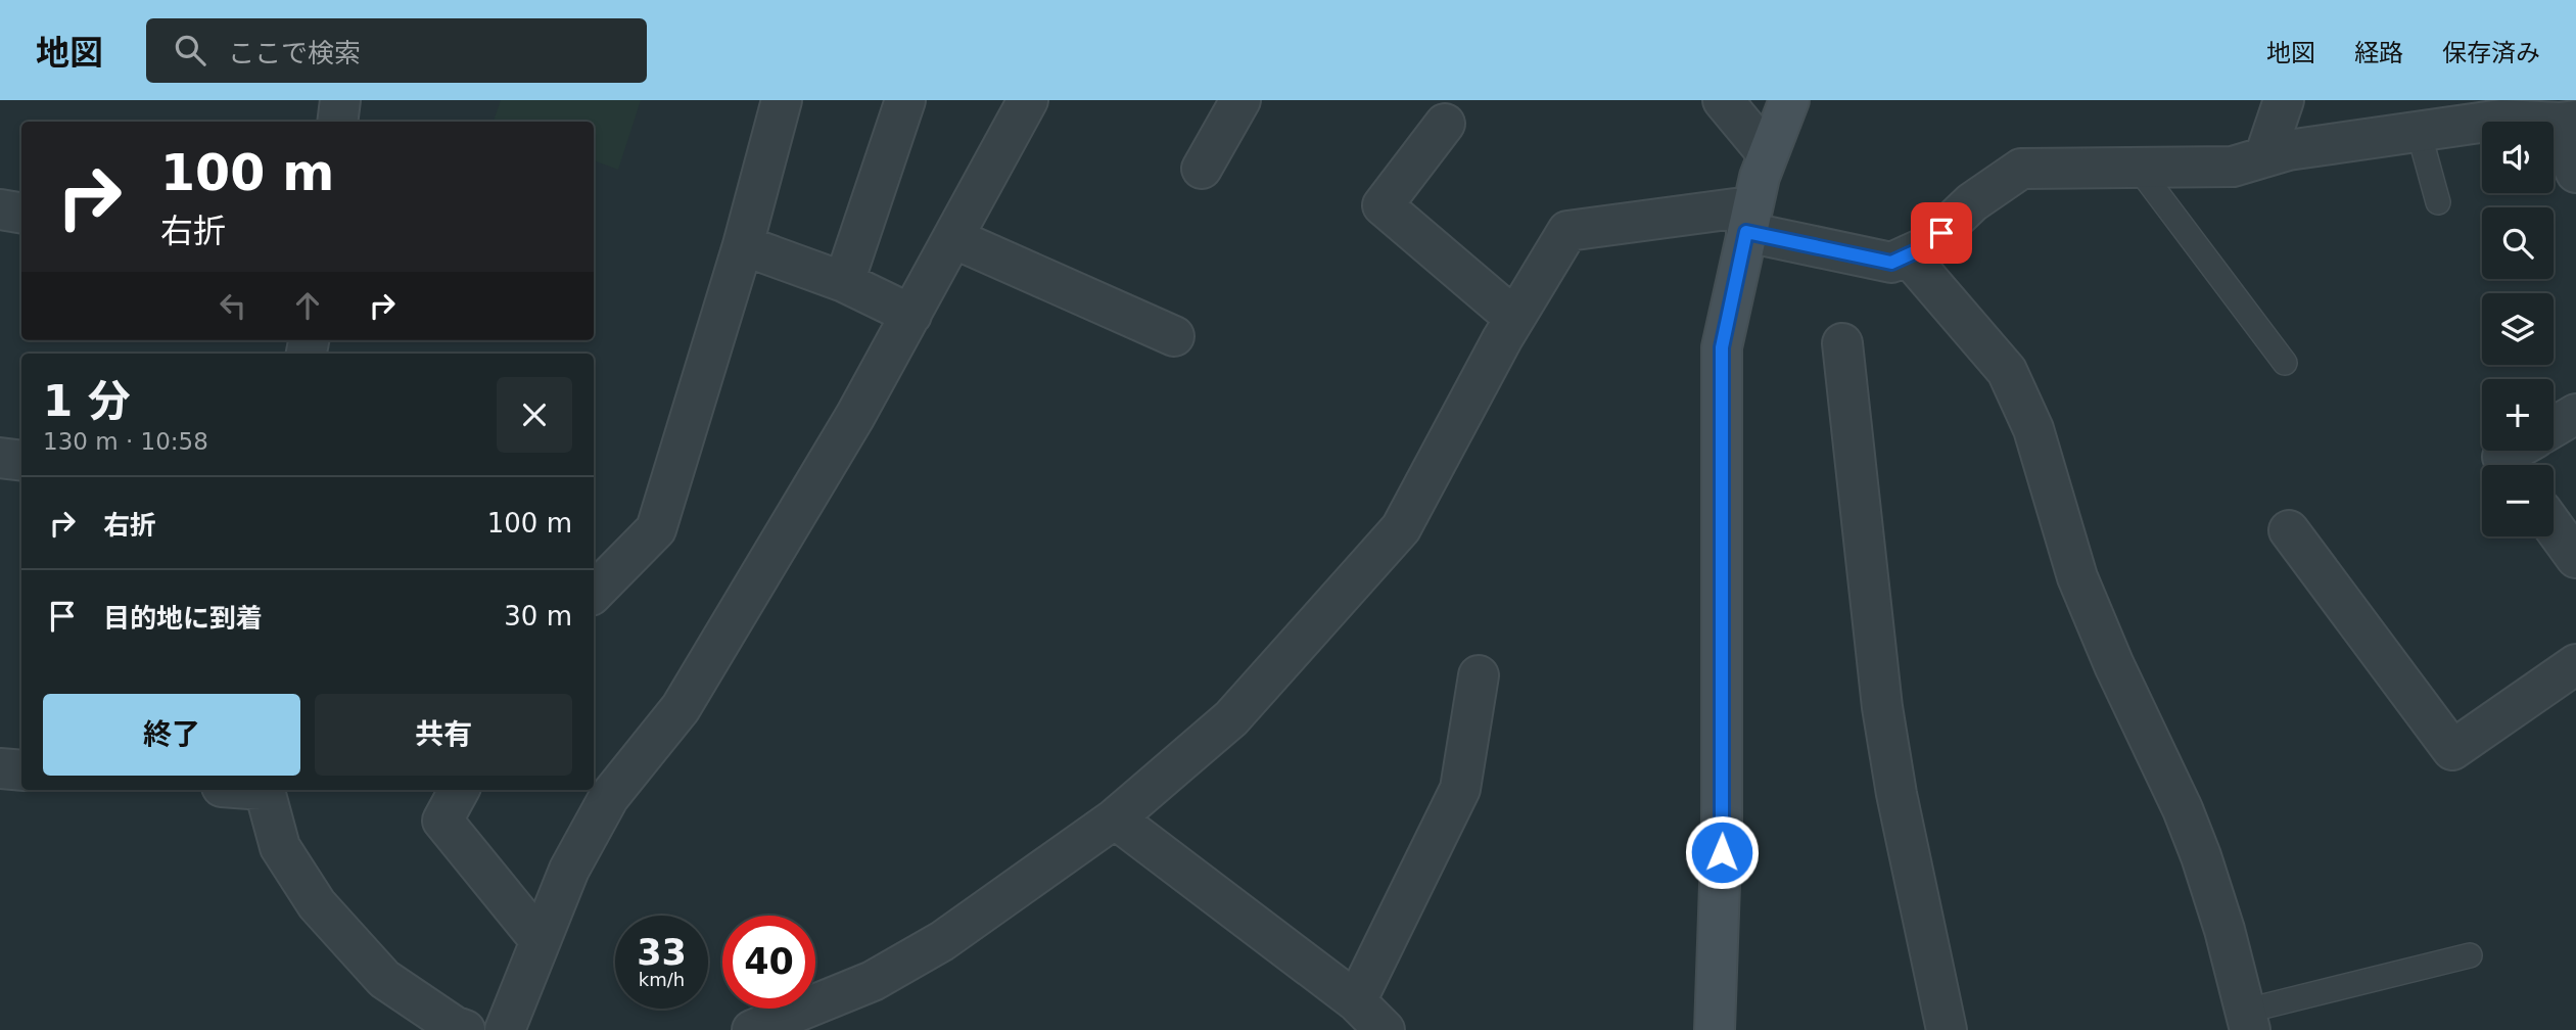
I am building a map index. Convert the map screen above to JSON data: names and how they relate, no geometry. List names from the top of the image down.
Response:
{
  "page": {
    "header": "地図",
    "search": "ここで検索",
    "nav": ["地図", "経路", "保存済み"],
    "map_buttons": ["+", "−"],
    "turn": ["100 m", "右折"],
    "heading": ["1 分", "130 m · 10:58"],
    "list": [
      {
        "name": "右折",
        "value": "100 m"
      },
      {
        "name": "目的地に到着",
        "value": "30 m"
      }
    ],
    "buttons": ["終了", "共有"],
    "speed": "33 km/h",
    "limit": "40"
  }
}
